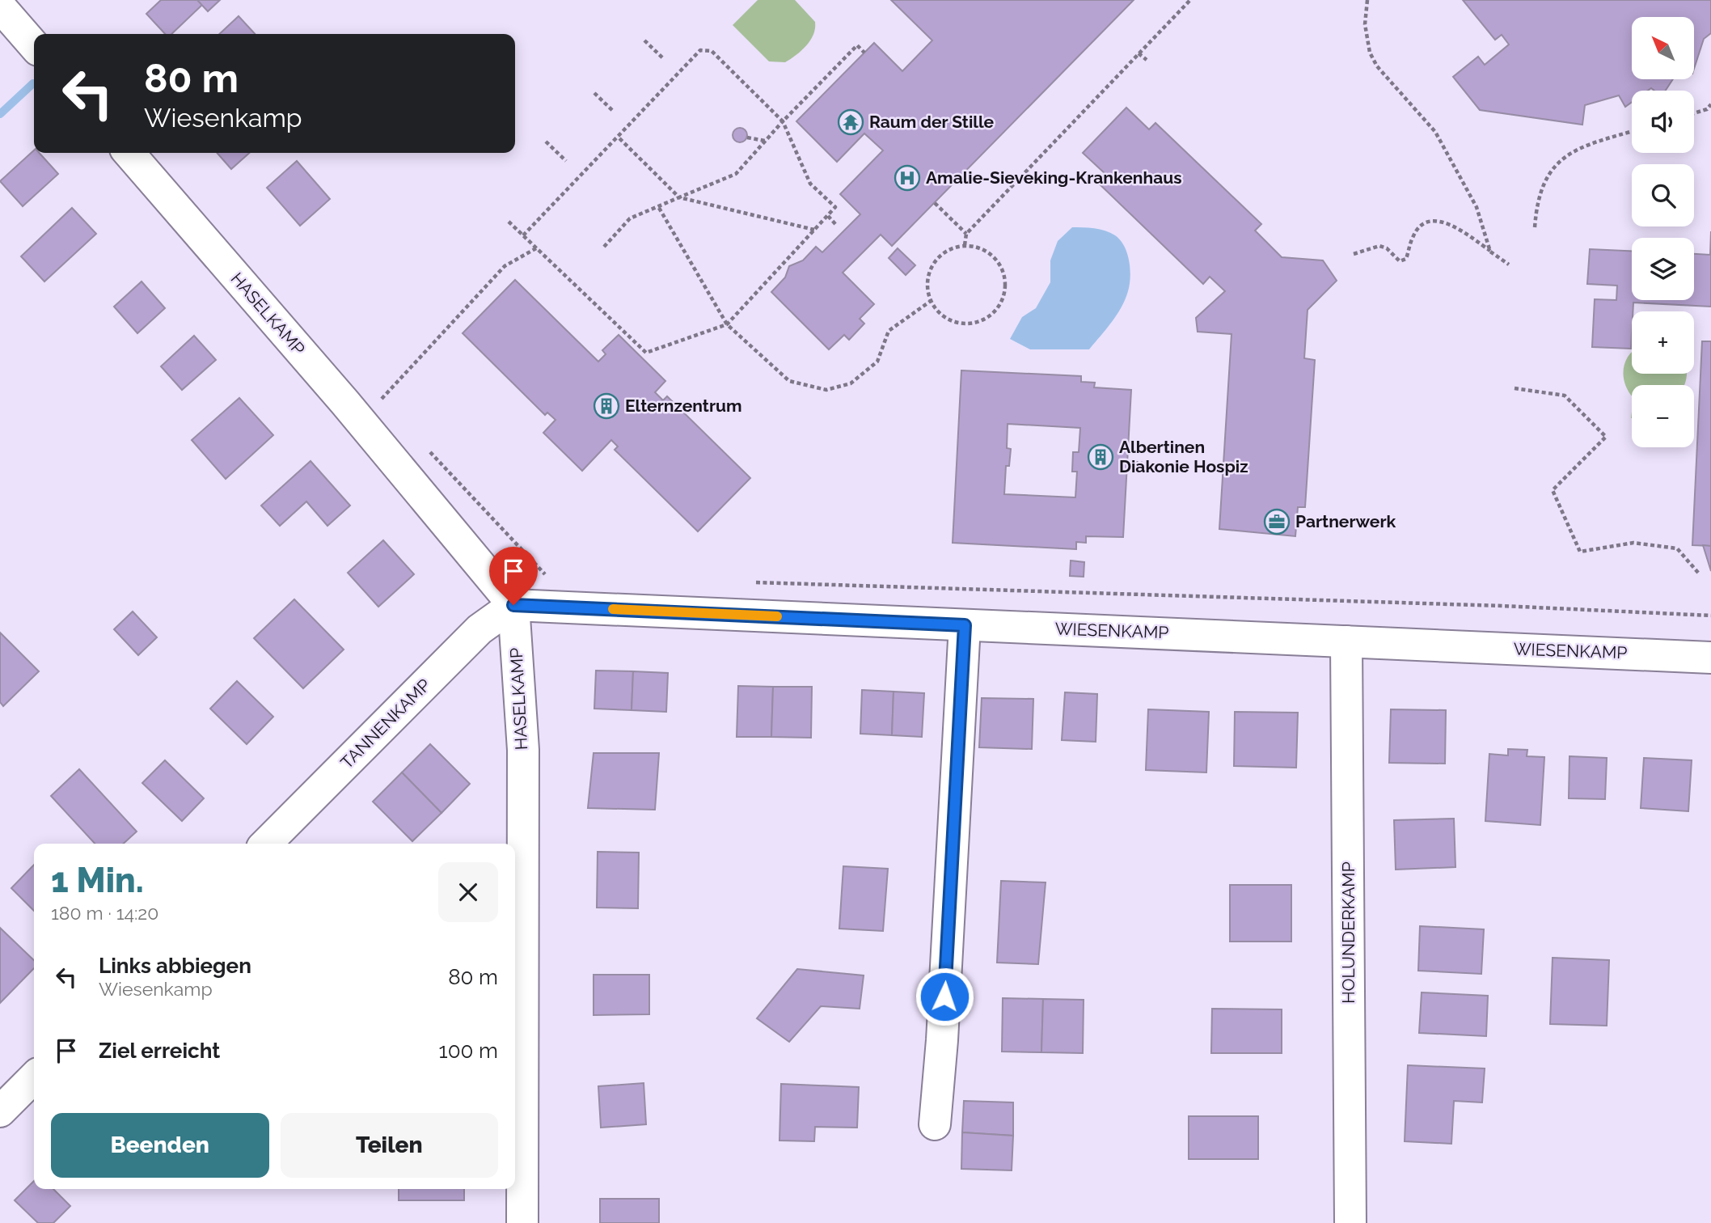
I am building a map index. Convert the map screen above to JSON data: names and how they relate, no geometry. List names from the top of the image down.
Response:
{
  "streets": {
    "street": [
      "HASELKAMP",
      "WIESENKAMP",
      "TANNENKAMP",
      "HOLUNDERKAMP"
    ]
  },
  "crossings": [
    ["HASELKAMP", "WIESENKAMP"],
    ["HASELKAMP", "TANNENKAMP"],
    ["WIESENKAMP", "TANNENKAMP"],
    ["WIESENKAMP", "HOLUNDERKAMP"]
  ],
  "places": {
    "temple": ["Raum der Stille"],
    "hospital": ["Amalie-Sieveking-Krankenhaus"],
    "building": ["Elternzentrum", "Albertinen Diakonie Hospiz"],
    "office": ["Partnerwerk"]
  },
  "north": "top left",
  "page": {
    "map_buttons": ["+", "−"],
    "turn": ["80 m", "Wiesenkamp"],
    "heading": ["1 Min.", "180 m · 14:20"],
    "list": [
      {
        "name": "Links abbiegen",
        "note": "Wiesenkamp",
        "value": "80 m"
      },
      {
        "name": "Ziel erreicht",
        "value": "100 m"
      }
    ],
    "buttons": ["Beenden", "Teilen"]
  }
}
